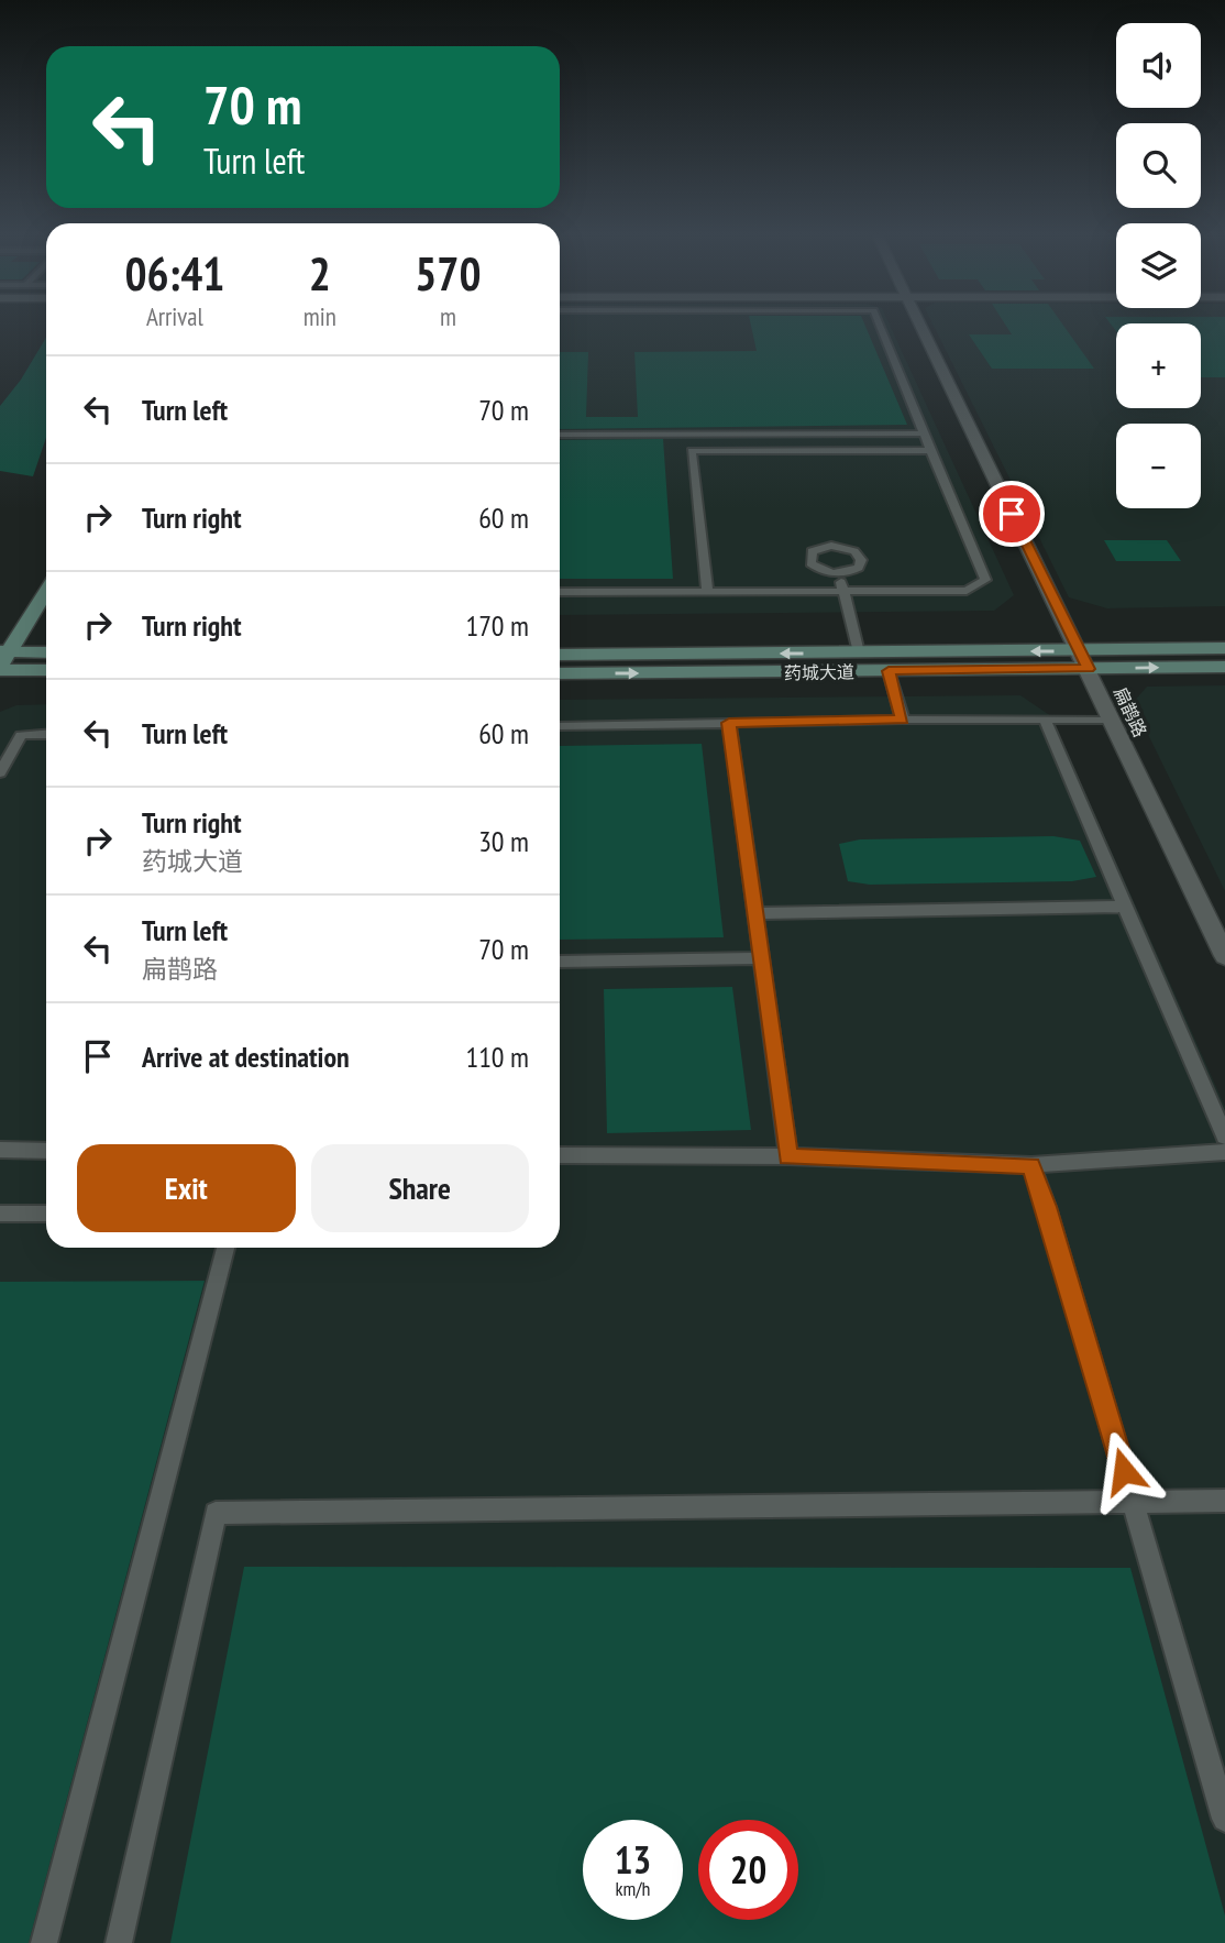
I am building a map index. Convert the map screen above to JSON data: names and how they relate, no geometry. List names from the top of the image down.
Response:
{
  "streets": {
    "main road": ["药城大道"],
    "street": ["扁鹊路"]
  },
  "crossings": [
    ["药城大道", "扁鹊路"]
  ],
  "page": {
    "map_buttons": ["+", "−"],
    "turn": ["70 m", "Turn left"],
    "eta": [
      "06:41",
      "Arrival",
      "2",
      "min",
      "570",
      "m"
    ],
    "list": [
      {
        "name": "Turn left",
        "value": "70 m"
      },
      {
        "name": "Turn right",
        "value": "60 m"
      },
      {
        "name": "Turn right",
        "value": "170 m"
      },
      {
        "name": "Turn left",
        "value": "60 m"
      },
      {
        "name": "Turn right",
        "note": "药城大道",
        "value": "30 m"
      },
      {
        "name": "Turn left",
        "note": "扁鹊路",
        "value": "70 m"
      },
      {
        "name": "Arrive at destination",
        "value": "110 m"
      }
    ],
    "buttons": ["Exit", "Share"],
    "speed": "13 km/h",
    "limit": "20"
  }
}
